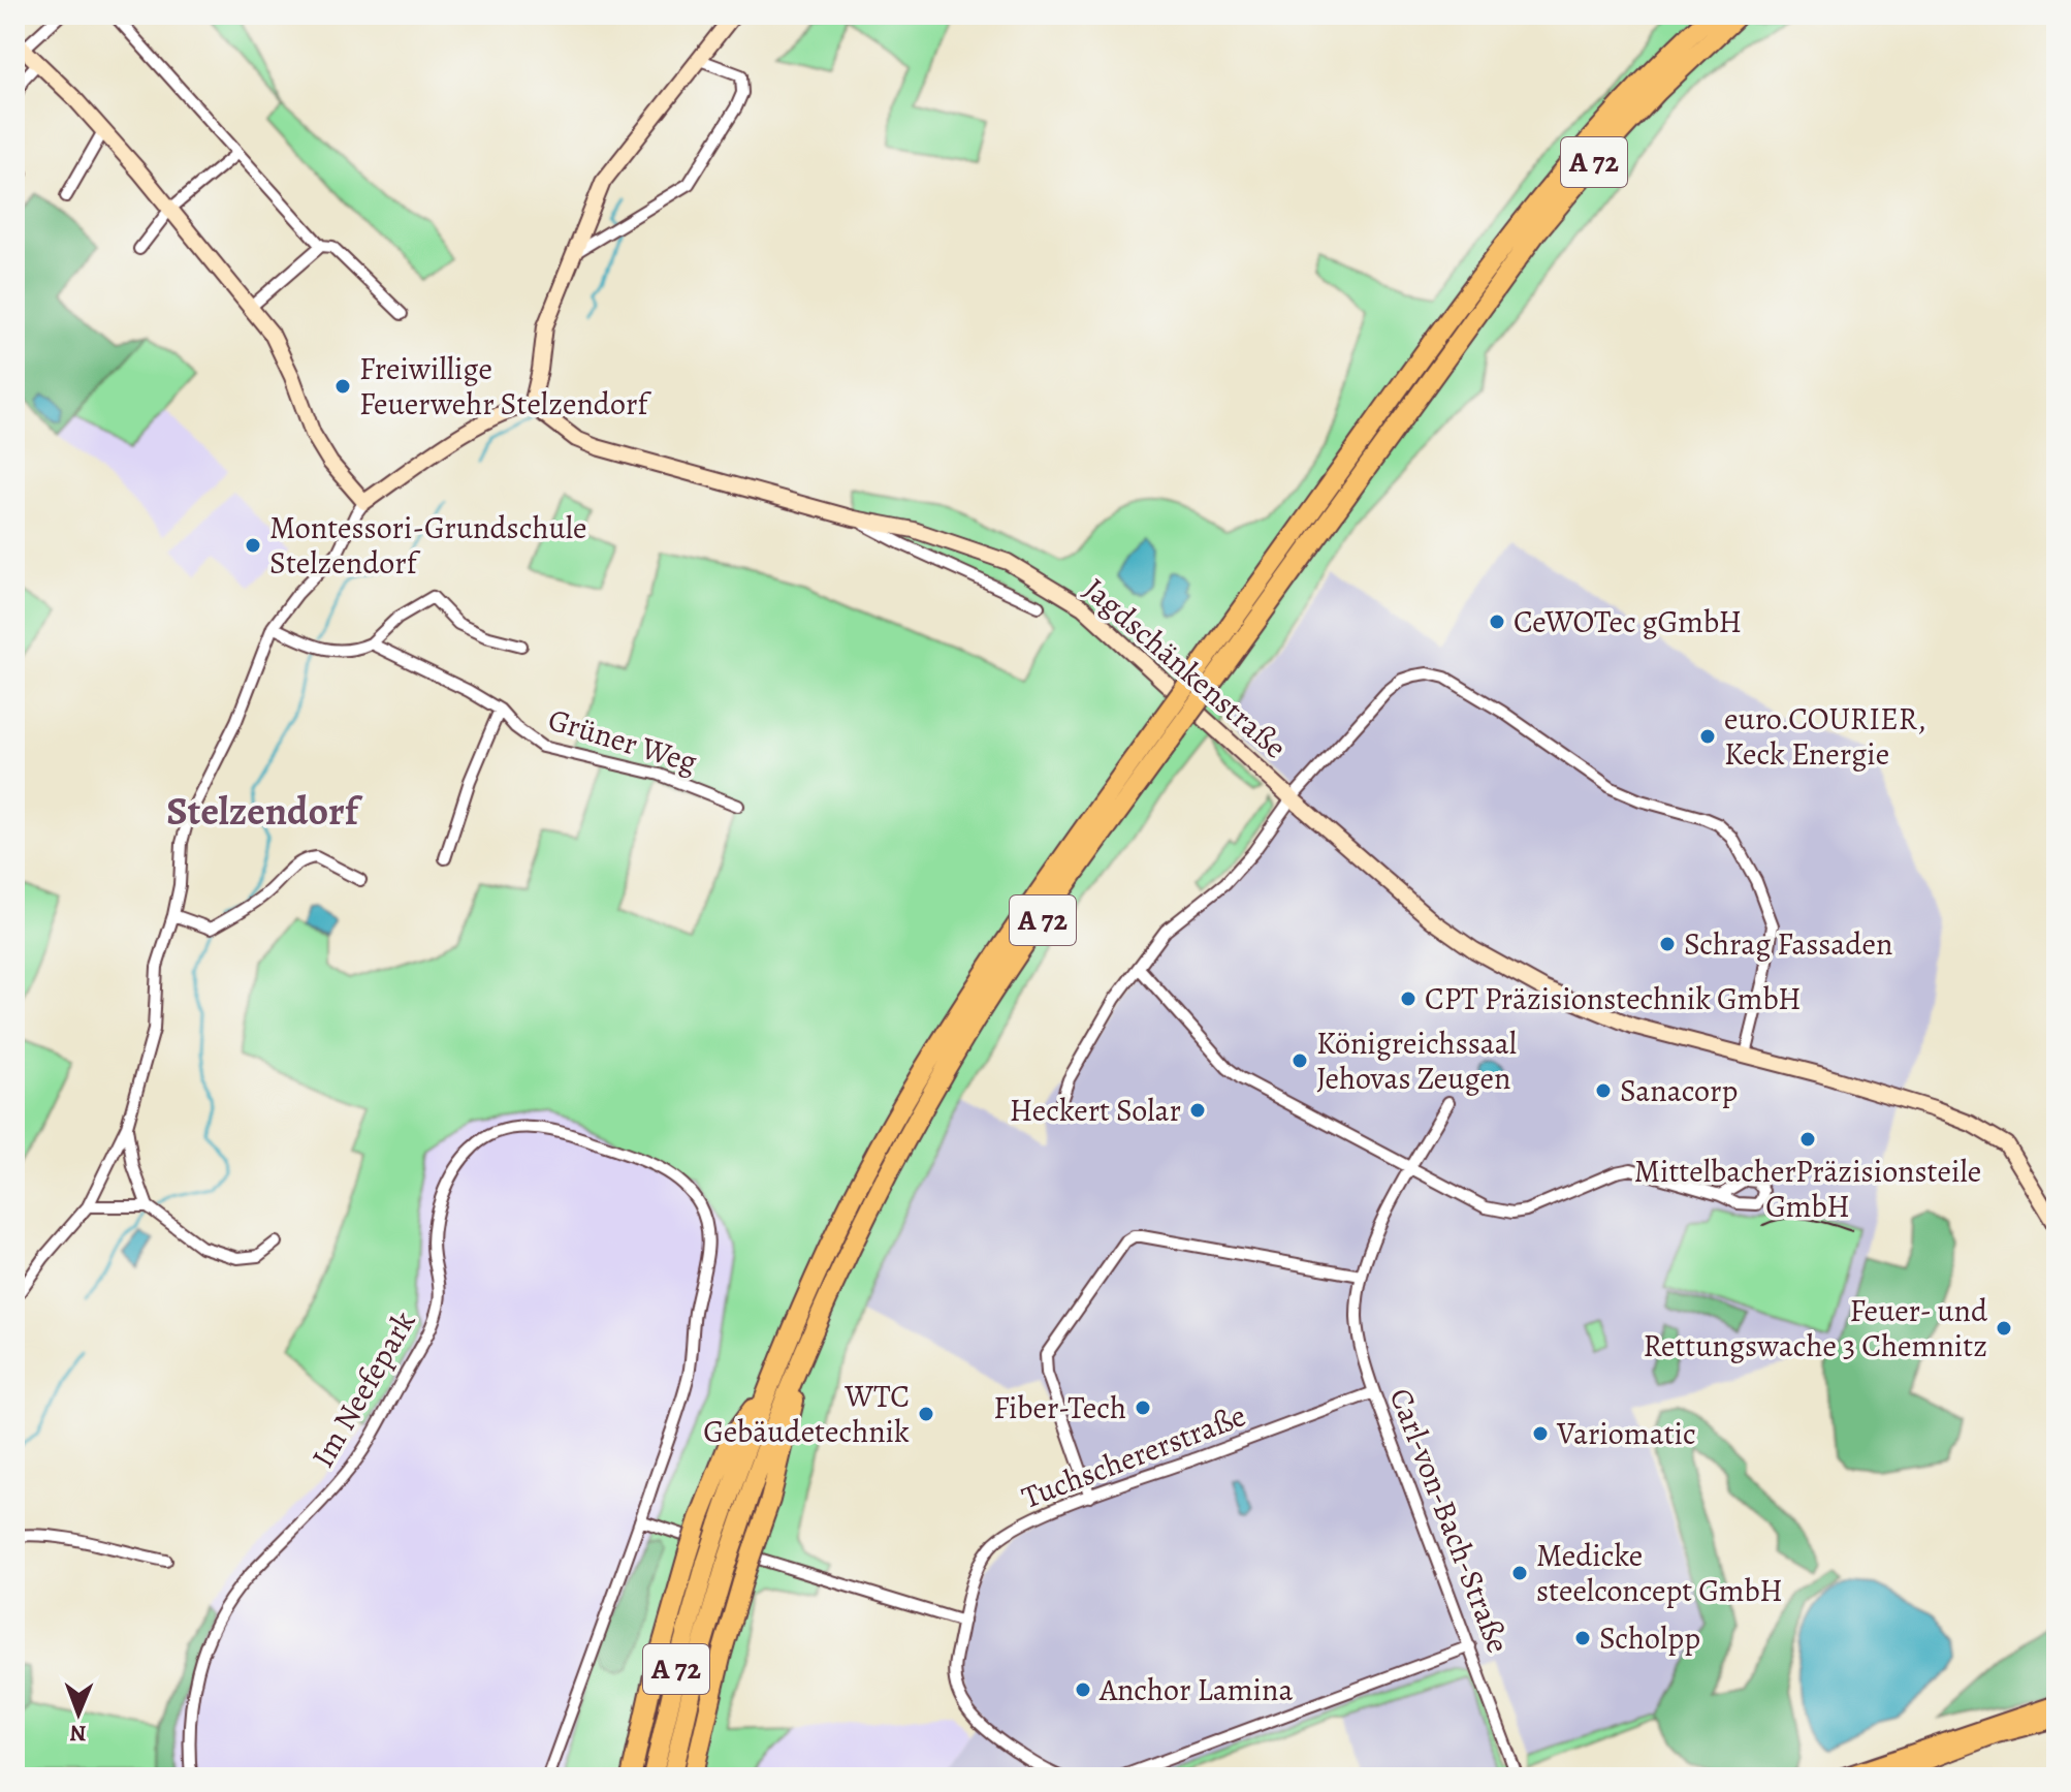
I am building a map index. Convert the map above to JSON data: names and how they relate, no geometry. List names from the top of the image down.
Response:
{
  "streets": {
    "highway": ["A 72"],
    "main road": ["Jagdschänkenstraße"],
    "street": [
      "Grüner Weg",
      "Im Neefepark",
      "Tuchschererstraße",
      "Carl-von-Bach-Straße"
    ]
  },
  "crossings": [
    ["Tuchschererstraße", "Carl-von-Bach-Straße"]
  ],
  "districts": ["Stelzendorf"],
  "places": [
    "Freiwillige Feuerwehr Stelzendorf",
    "Montessori-Grundschule Stelzendorf",
    "CeWOTec gGmbH",
    "euro.COURIER, Keck Energie",
    "Schrag Fassaden",
    "CPT Präzisionstechnik GmbH",
    "Königreichssaal Jehovas Zeugen",
    "Sanacorp",
    "Heckert Solar",
    "MittelbacherPräzisionsteile GmbH",
    "Feuer- und Rettungswache 3 Chemnitz",
    "Fiber-Tech",
    "WTC Gebäudetechnik",
    "Variomatic",
    "Medicke steelconcept GmbH",
    "Scholpp",
    "Anchor Lamina"
  ],
  "north": "bottom"
}
